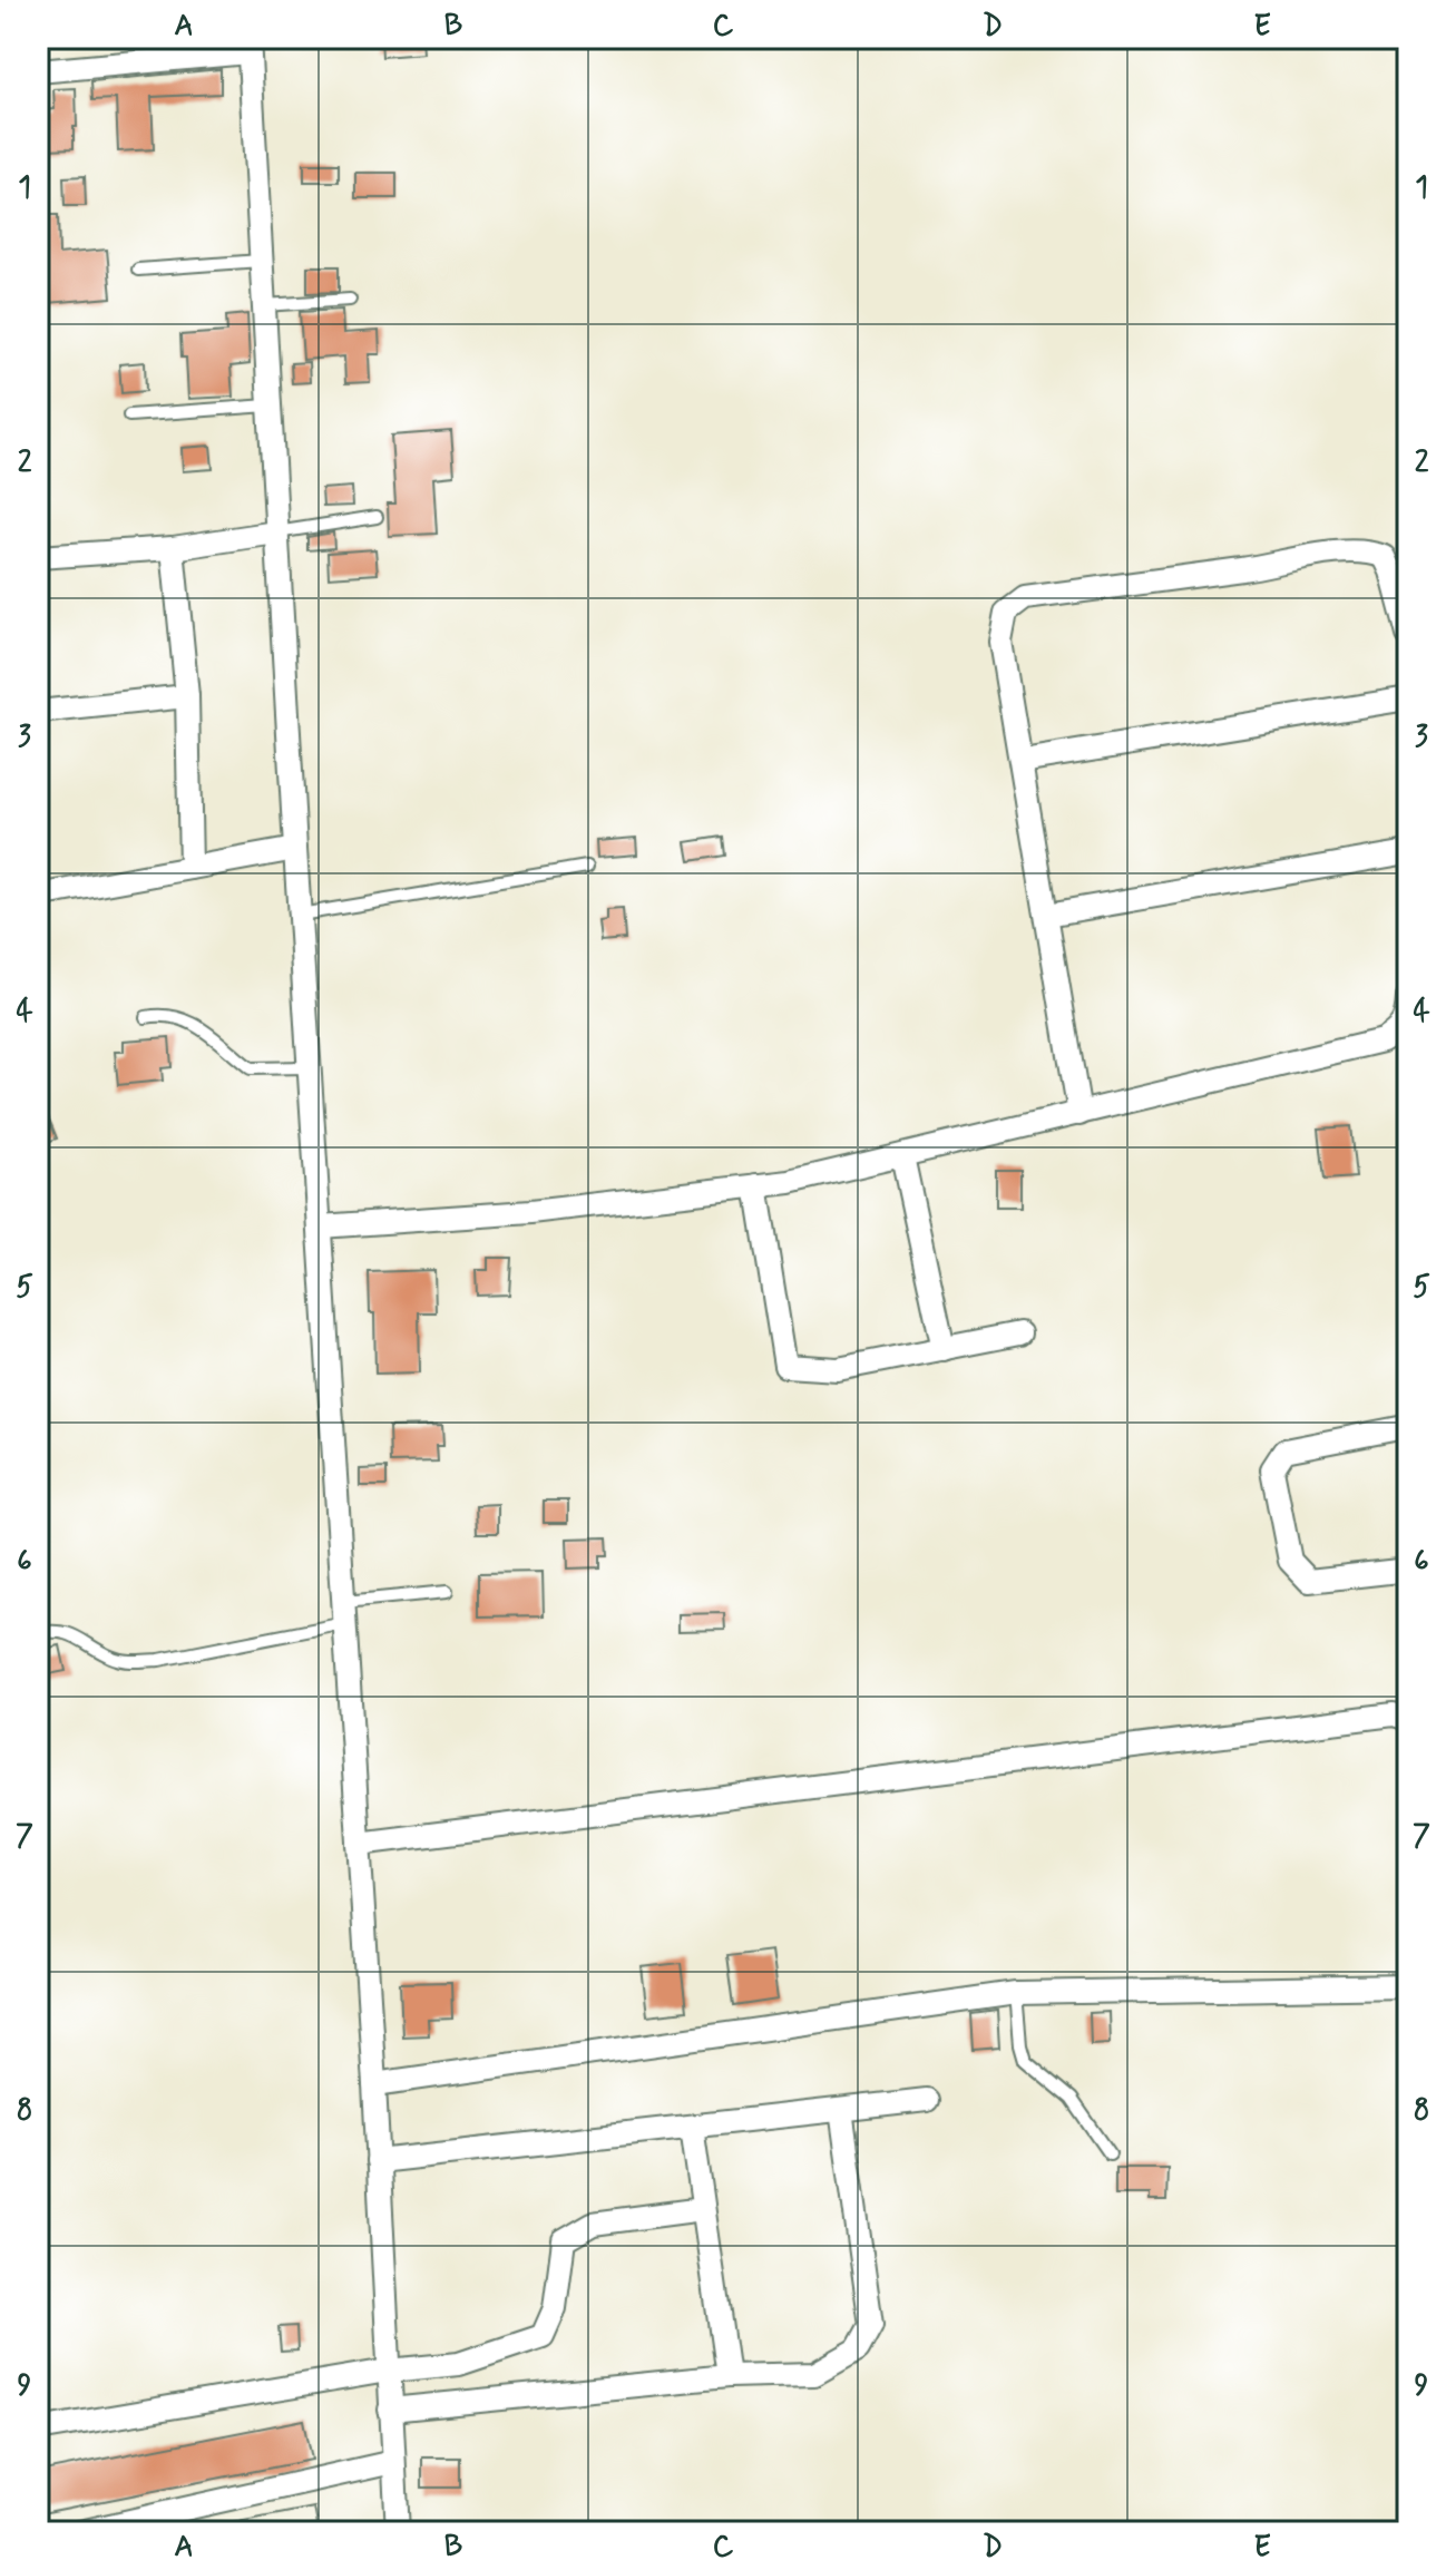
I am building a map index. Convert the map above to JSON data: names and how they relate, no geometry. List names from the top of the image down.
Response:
{
  "grid": {
    "columns": [
      "A",
      "B",
      "C",
      "D",
      "E"
    ],
    "rows": [
      "1",
      "2",
      "3",
      "4",
      "5",
      "6",
      "7",
      "8",
      "9"
    ]
  }
}
